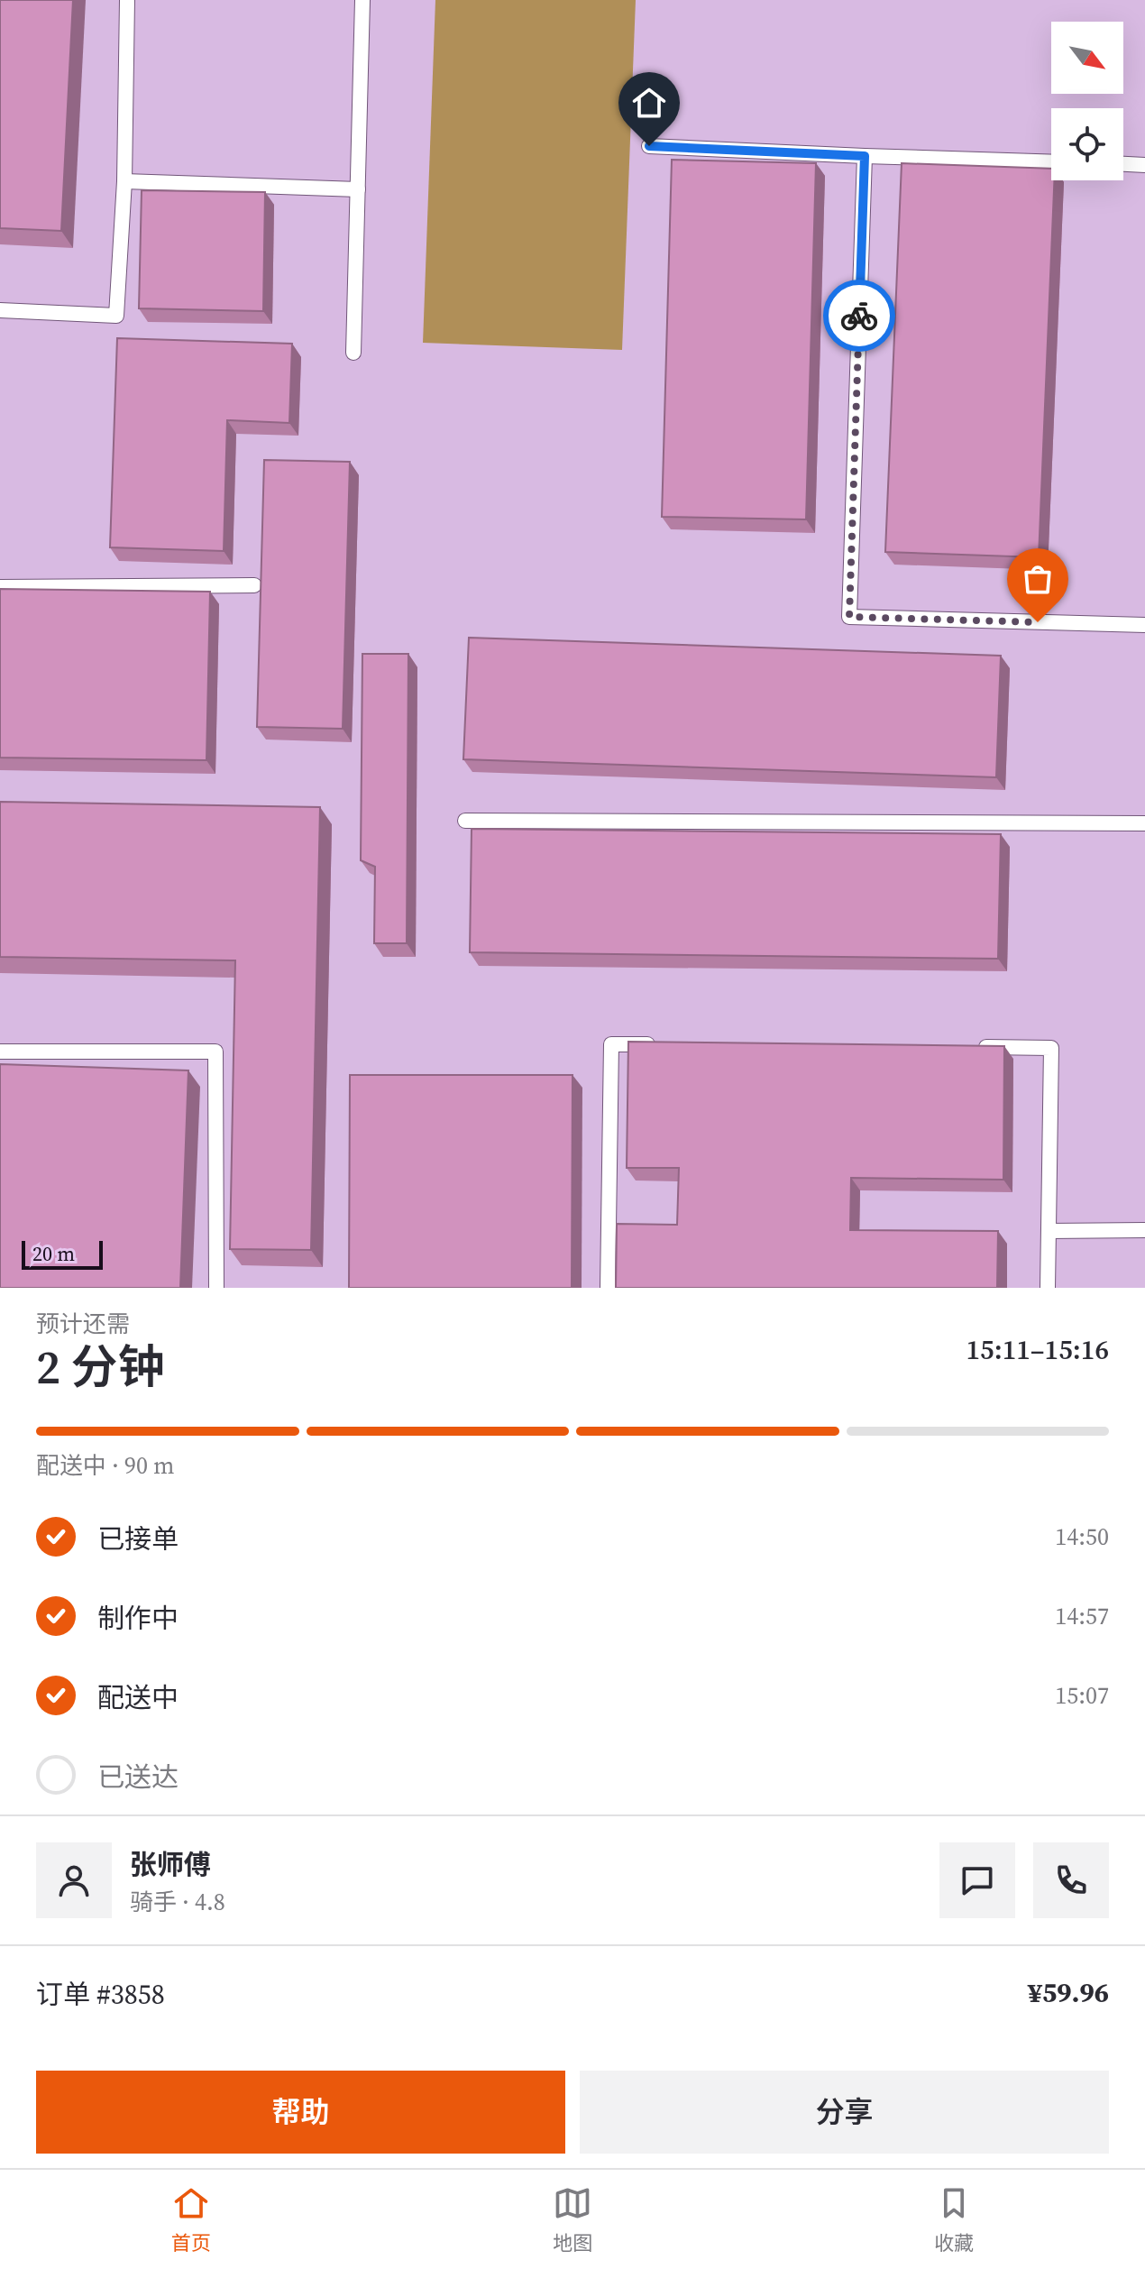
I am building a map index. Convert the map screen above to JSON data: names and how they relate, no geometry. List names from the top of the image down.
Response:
{
  "scale_bar": "20 m",
  "north": "bottom right",
  "page": {
    "scale": "20 m",
    "heading": ["2 分钟", "预计还需", "15:11–15:16"],
    "panel": [
      "张师傅",
      "骑手 · 4.8",
      "订单 #3858",
      "¥59.96"
    ],
    "bar": "配送中 · 90 m",
    "list": [
      ["已接单", "14:50"],
      ["制作中", "14:57"],
      ["配送中", "15:07"],
      "已送达"
    ],
    "buttons": ["帮助", "分享"],
    "tabs": ["首页", "地图", "收藏"]
  }
}
